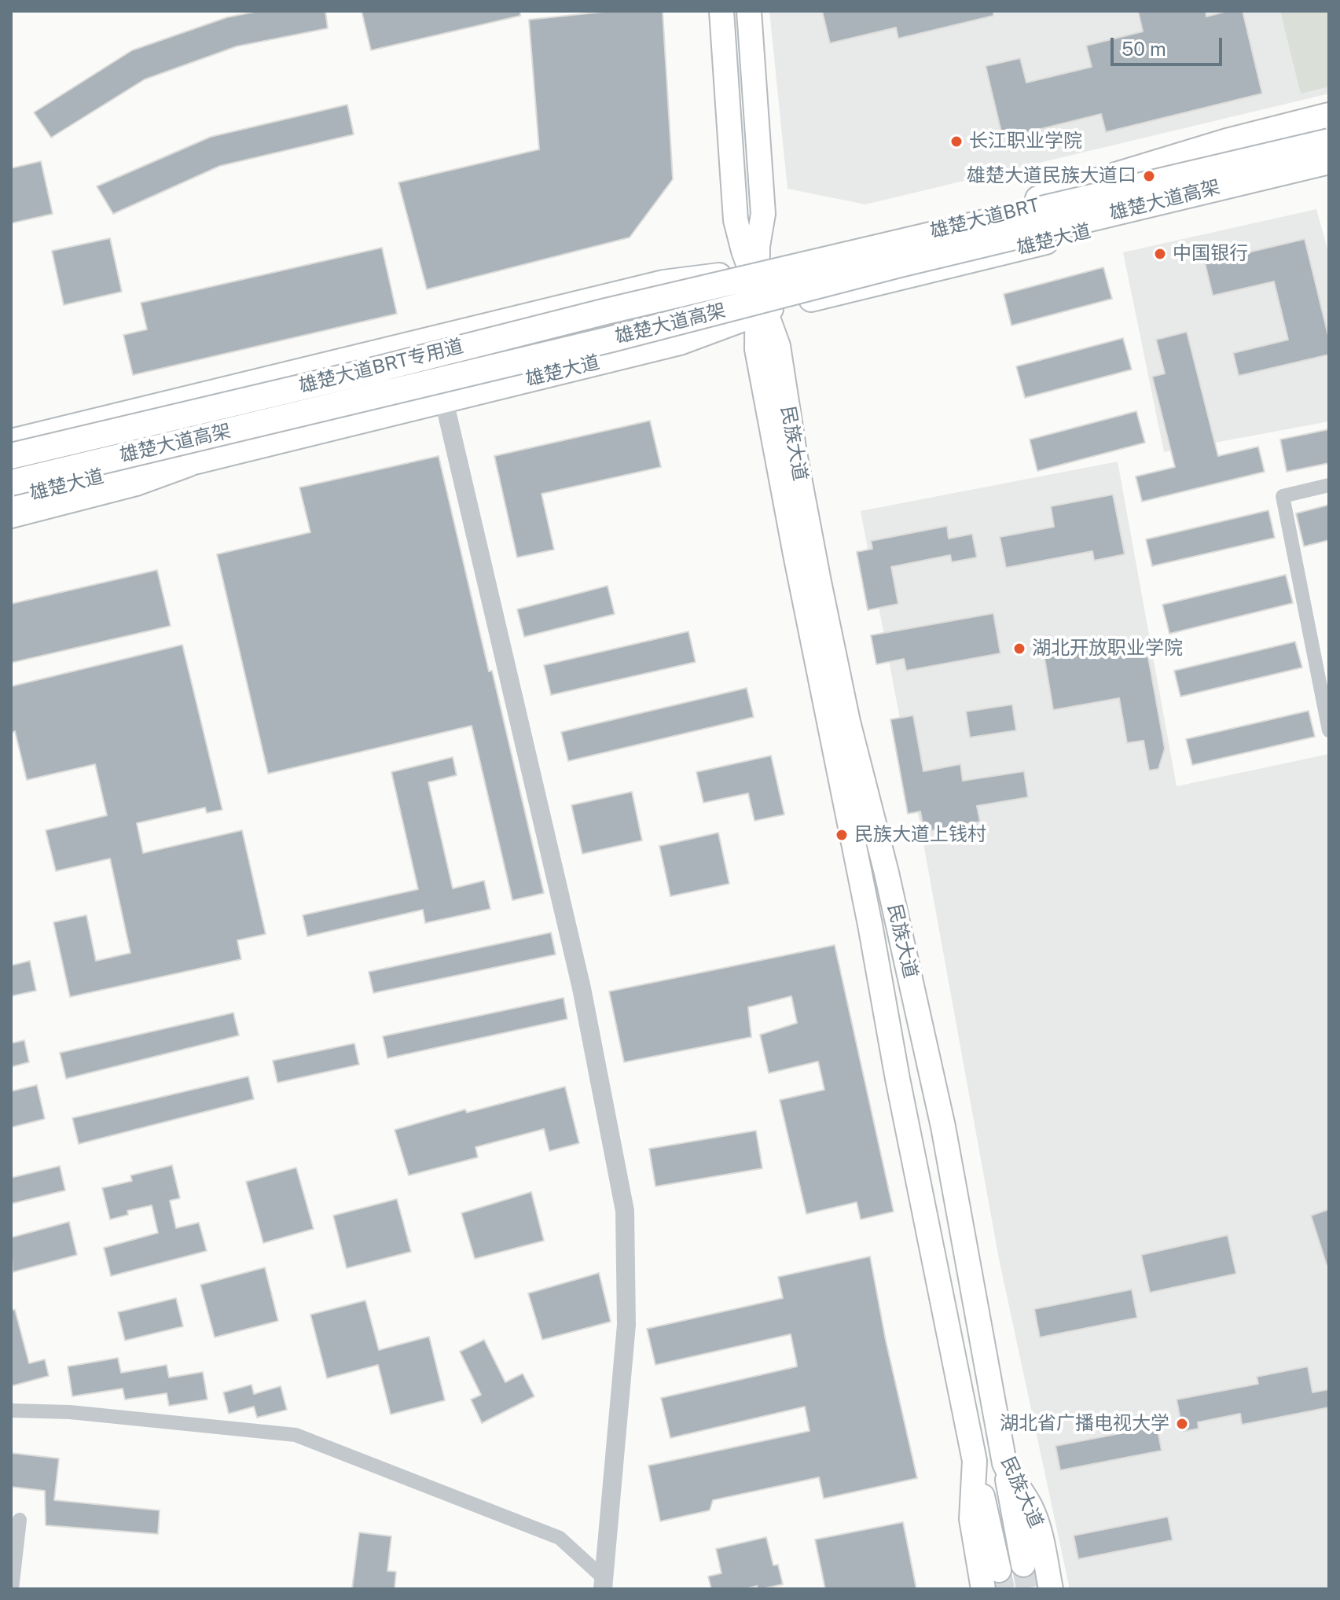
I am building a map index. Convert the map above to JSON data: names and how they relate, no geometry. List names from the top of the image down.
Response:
{
  "streets": {
    "highway": ["雄楚大道高架"],
    "main road": ["雄楚大道", "民族大道"],
    "lane": ["雄楚大道BRT"]
  },
  "crossings": [
    ["雄楚大道", "民族大道"]
  ],
  "places": [
    "长江职业学院",
    "雄楚大道民族大道口",
    "中国银行",
    "湖北开放职业学院",
    "民族大道上钱村",
    "湖北省广播电视大学"
  ],
  "scale_bar": "50 m"
}
